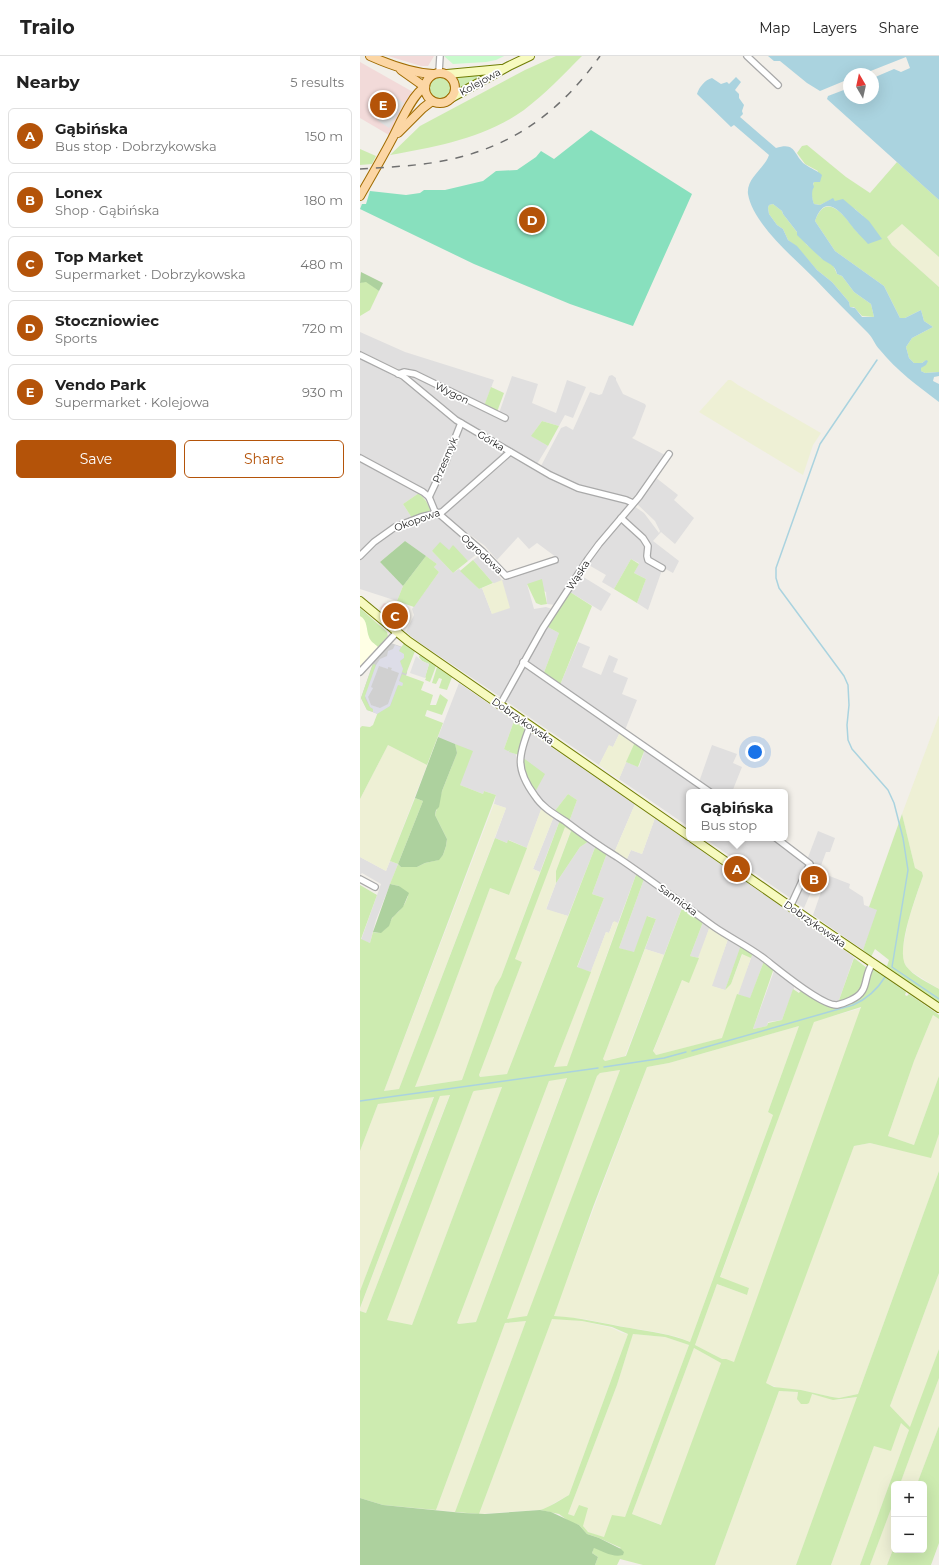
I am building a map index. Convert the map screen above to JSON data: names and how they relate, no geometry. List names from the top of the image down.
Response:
{
  "streets": {
    "main road": ["Kolejowa", "Dobrzykowska"],
    "street": [
      "Wygon",
      "Górka",
      "Przesmyk",
      "Okopowa",
      "Ogrodowa",
      "Wąska",
      "Sannicka"
    ]
  },
  "crossings": [
    ["Wygon", "Górka"],
    ["Górka", "Przesmyk"],
    ["Górka", "Okopowa"],
    ["Górka", "Wąska"],
    ["Przesmyk", "Ogrodowa"],
    ["Okopowa", "Ogrodowa"],
    ["Wąska", "Dobrzykowska"],
    ["Dobrzykowska", "Sannicka"]
  ],
  "north": "top",
  "page": {
    "header": "Trailo",
    "nav": ["Map", "Layers", "Share"],
    "heading": ["Nearby", "5 results"],
    "pins": [
      "E",
      "D",
      "C",
      "A",
      "B"
    ],
    "list": [
      {
        "mark": "A",
        "name": "Gąbińska",
        "note": "Bus stop · Dobrzykowska",
        "value": "150 m"
      },
      {
        "mark": "B",
        "name": "Lonex",
        "note": "Shop · Gąbińska",
        "value": "180 m"
      },
      {
        "mark": "C",
        "name": "Top Market",
        "note": "Supermarket · Dobrzykowska",
        "value": "480 m"
      },
      {
        "mark": "D",
        "name": "Stoczniowiec",
        "note": "Sports",
        "value": "720 m"
      },
      {
        "mark": "E",
        "name": "Vendo Park",
        "note": "Supermarket · Kolejowa",
        "value": "930 m"
      }
    ],
    "buttons": ["Save", "Share"],
    "popup": ["Gąbińska", "Bus stop"],
    "map_buttons": ["+", "−"]
  }
}
